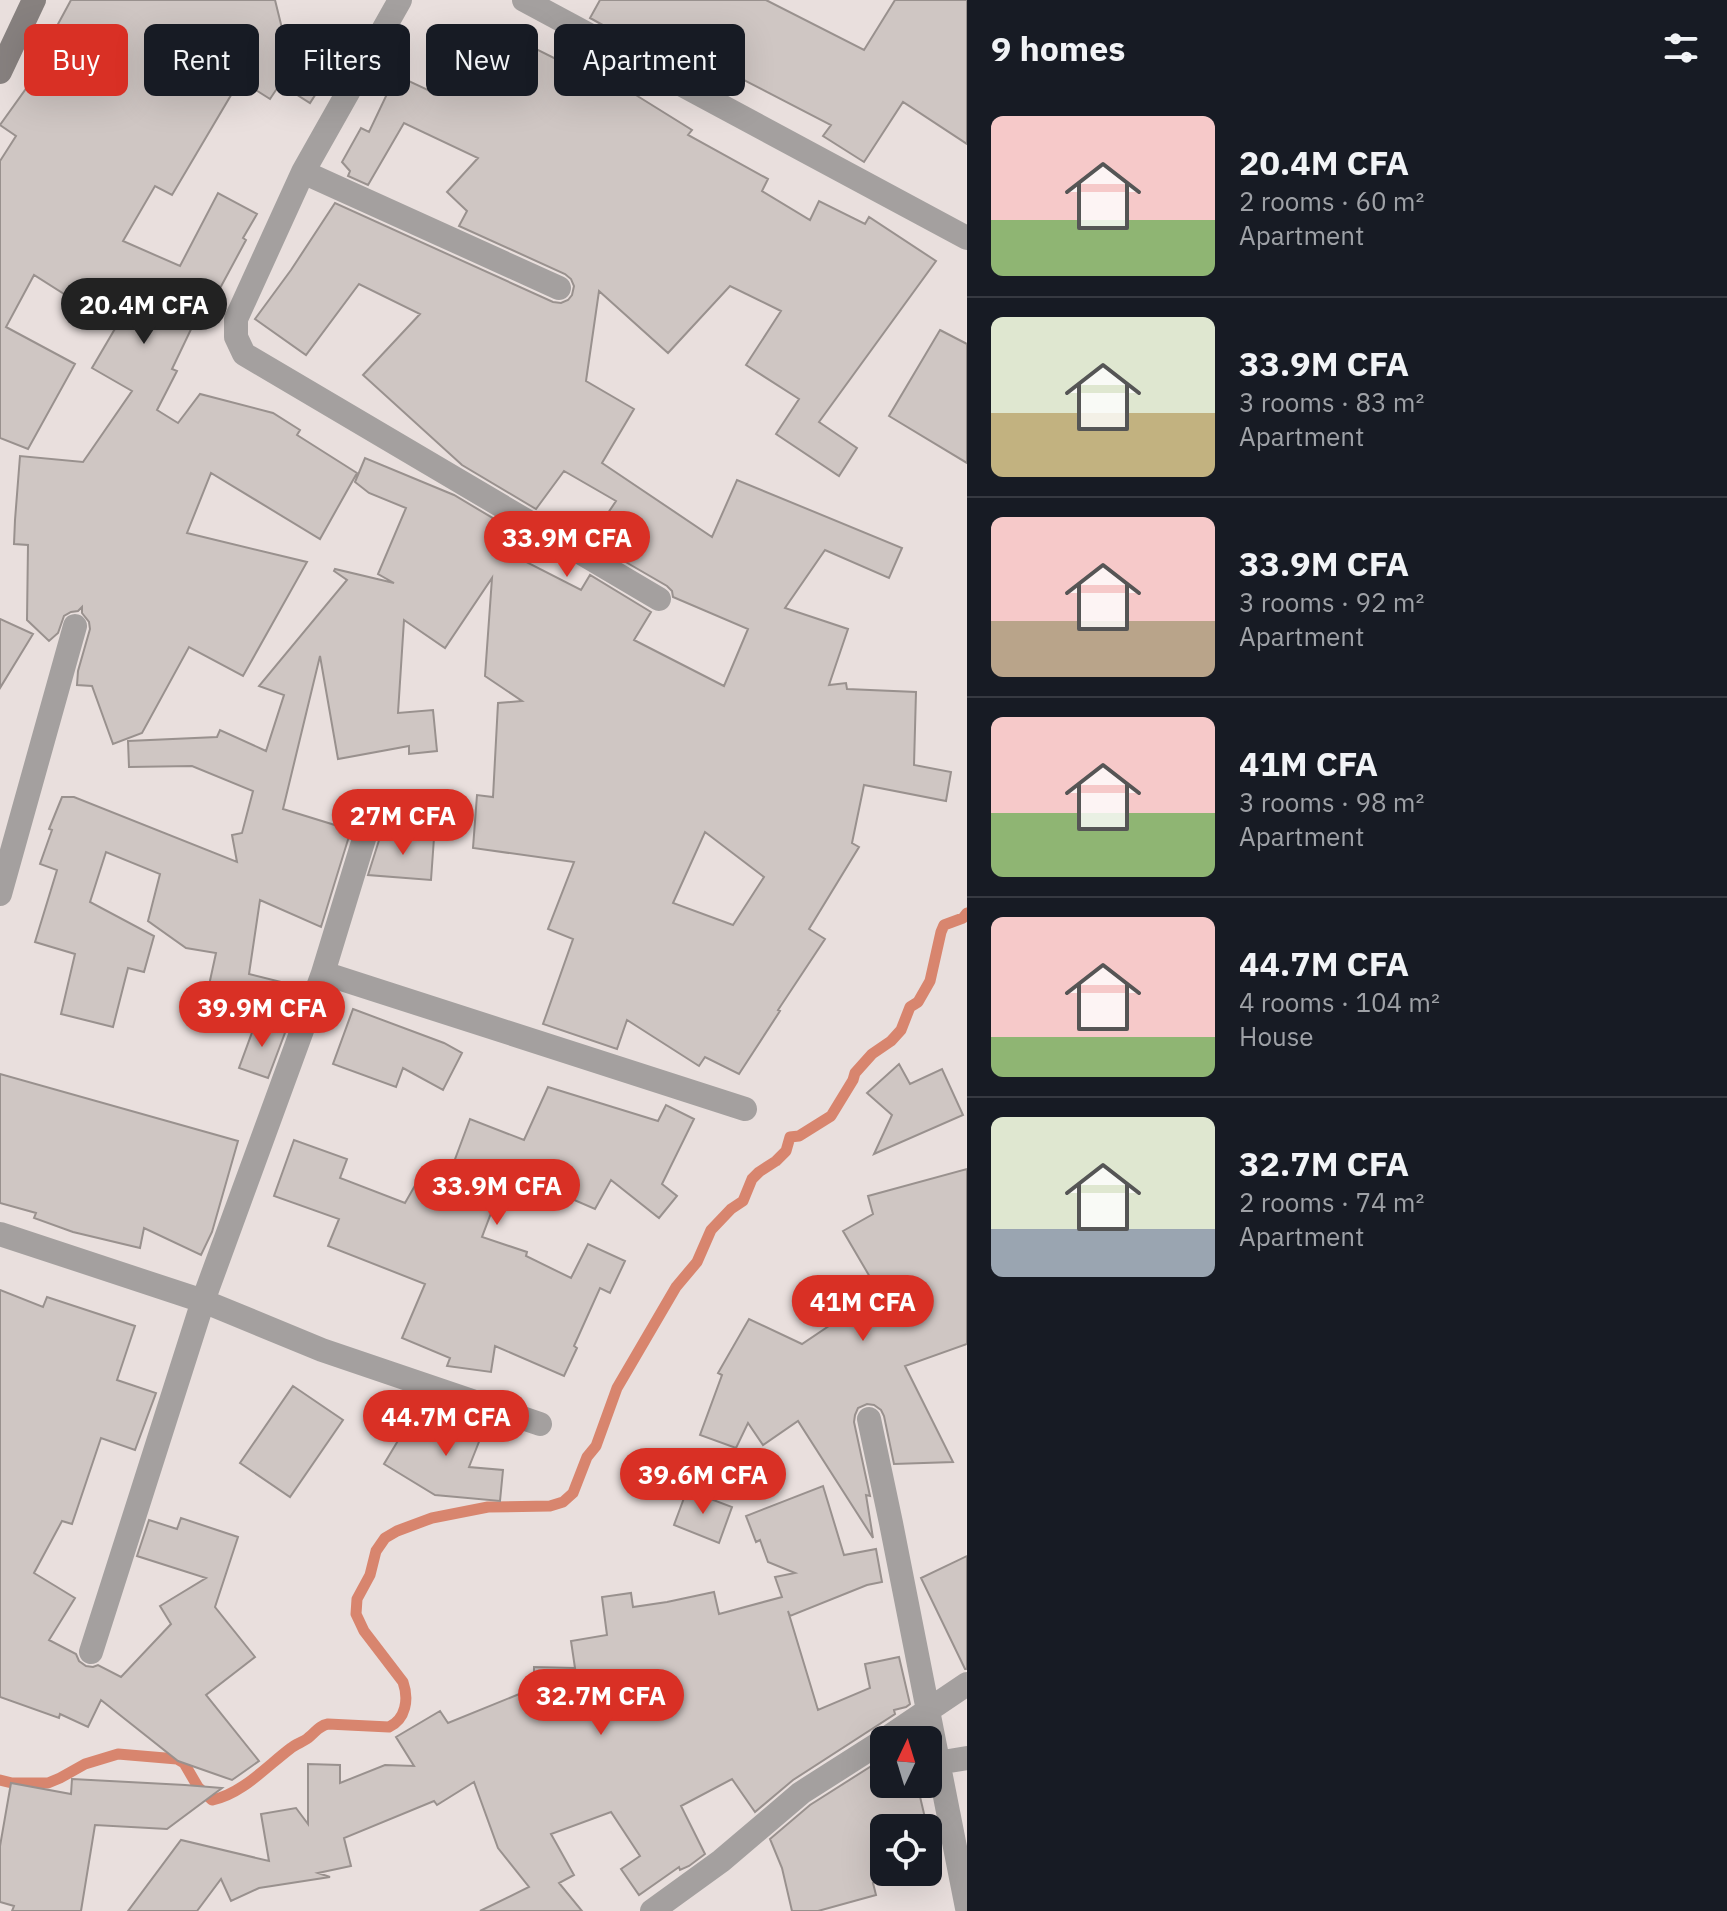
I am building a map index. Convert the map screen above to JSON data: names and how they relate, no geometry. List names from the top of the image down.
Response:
{
  "north": "top",
  "page": {
    "heading": "9 homes",
    "chip": [
      "Buy",
      "Rent",
      "Filters",
      "New",
      "Apartment"
    ],
    "list": [
      {
        "name": "20.4M CFA",
        "note": "2 rooms · 60 m² · Apartment"
      },
      {
        "name": "33.9M CFA",
        "note": "3 rooms · 83 m² · Apartment"
      },
      {
        "name": "33.9M CFA",
        "note": "3 rooms · 92 m² · Apartment"
      },
      {
        "name": "41M CFA",
        "note": "3 rooms · 98 m² · Apartment"
      },
      {
        "name": "44.7M CFA",
        "note": "4 rooms · 104 m² · House"
      },
      {
        "name": "32.7M CFA",
        "note": "2 rooms · 74 m² · Apartment"
      }
    ],
    "price": [
      "20.4M CFA",
      "33.9M CFA",
      "27M CFA",
      "39.9M CFA",
      "33.9M CFA",
      "41M CFA",
      "44.7M CFA",
      "39.6M CFA",
      "32.7M CFA"
    ]
  }
}
